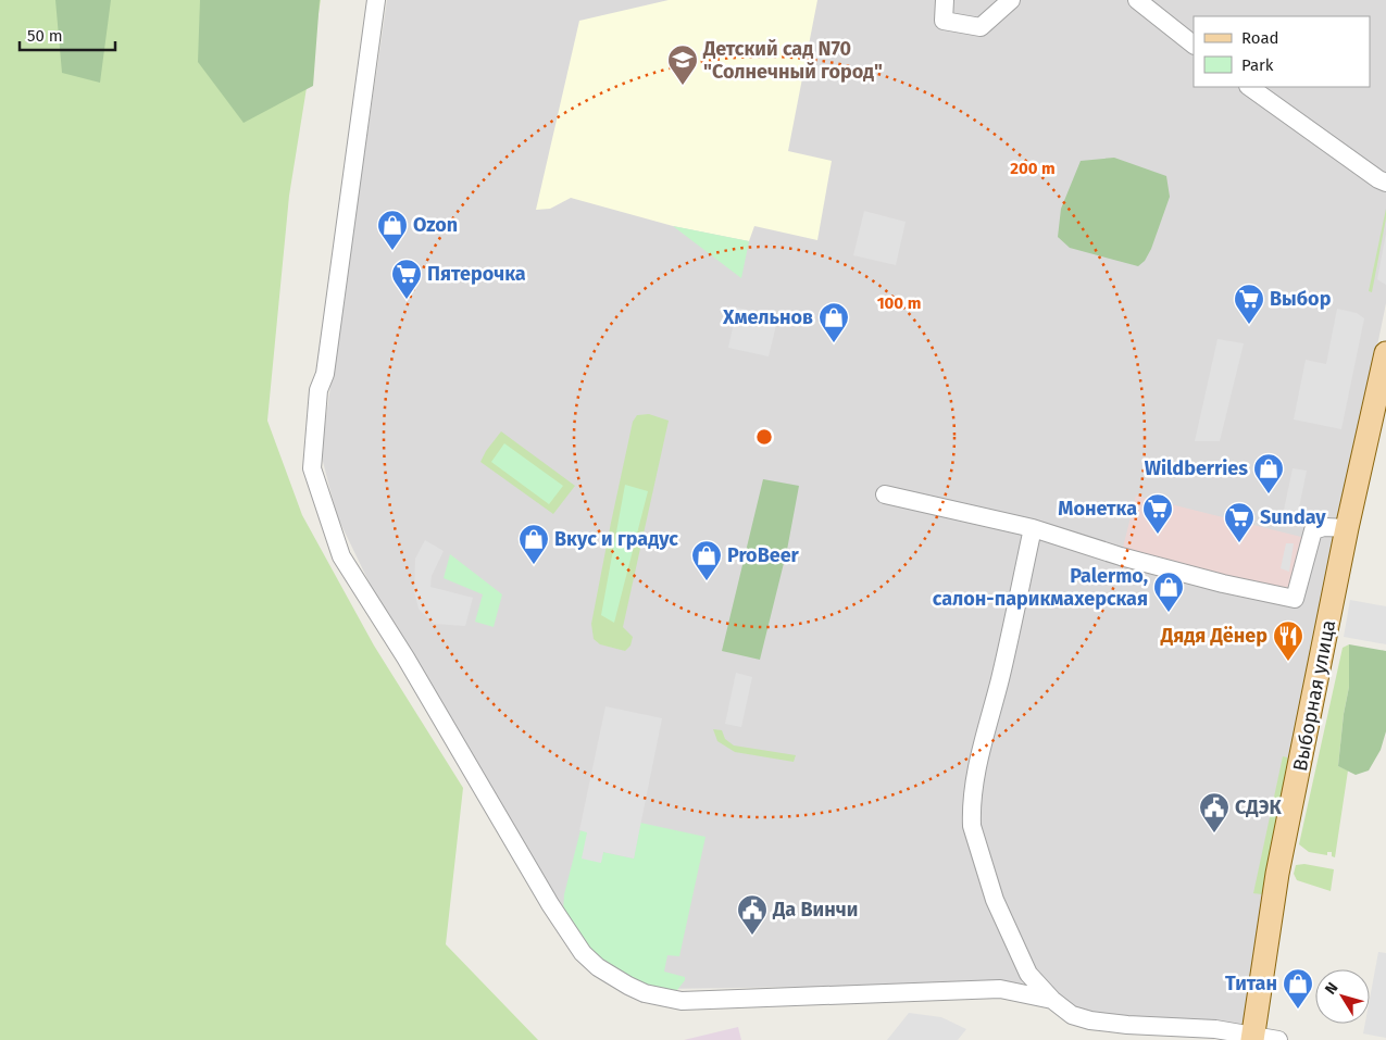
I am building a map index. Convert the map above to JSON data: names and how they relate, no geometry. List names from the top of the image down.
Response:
{
  "streets": {
    "main road": ["Выборная улица"]
  },
  "places": {
    "school or university": ["Детский сад N70 \"Солнечный город\""],
    "shop": [
      "Ozon",
      "Хмельнов",
      "Wildberries",
      "Вкус и градус",
      "ProBeer",
      "Palermo, салон-парикмахерская",
      "Титан"
    ],
    "supermarket": [
      "Пятерочка",
      "Выбор",
      "Монетка",
      "Sunday"
    ],
    "restaurant": ["Дядя Дёнер"],
    "public building": ["СДЭК", "Да Винчи"]
  },
  "legend": ["Road", "Park"],
  "scale_bar": "50 m",
  "north": "top left",
  "rings": ["200 m", "100 m"]
}
